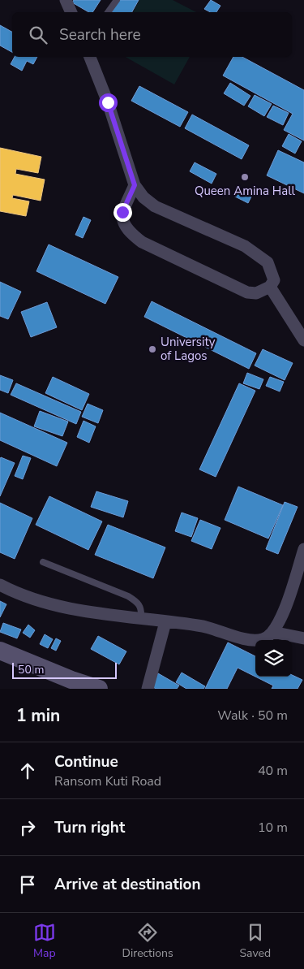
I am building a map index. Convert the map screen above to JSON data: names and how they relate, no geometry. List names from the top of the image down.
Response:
{
  "places": ["Queen Amina Hall", "University of Lagos"],
  "scale_bar": "50 m",
  "page": {
    "search": "Search here",
    "scale": "50 m",
    "heading": ["1 min", "Walk · 50 m"],
    "list": [
      ["Continue", "Ransom Kuti Road", "40 m"],
      ["Turn right", "10 m"],
      "Arrive at destination"
    ],
    "nav": ["Map", "Directions", "Saved"]
  }
}
